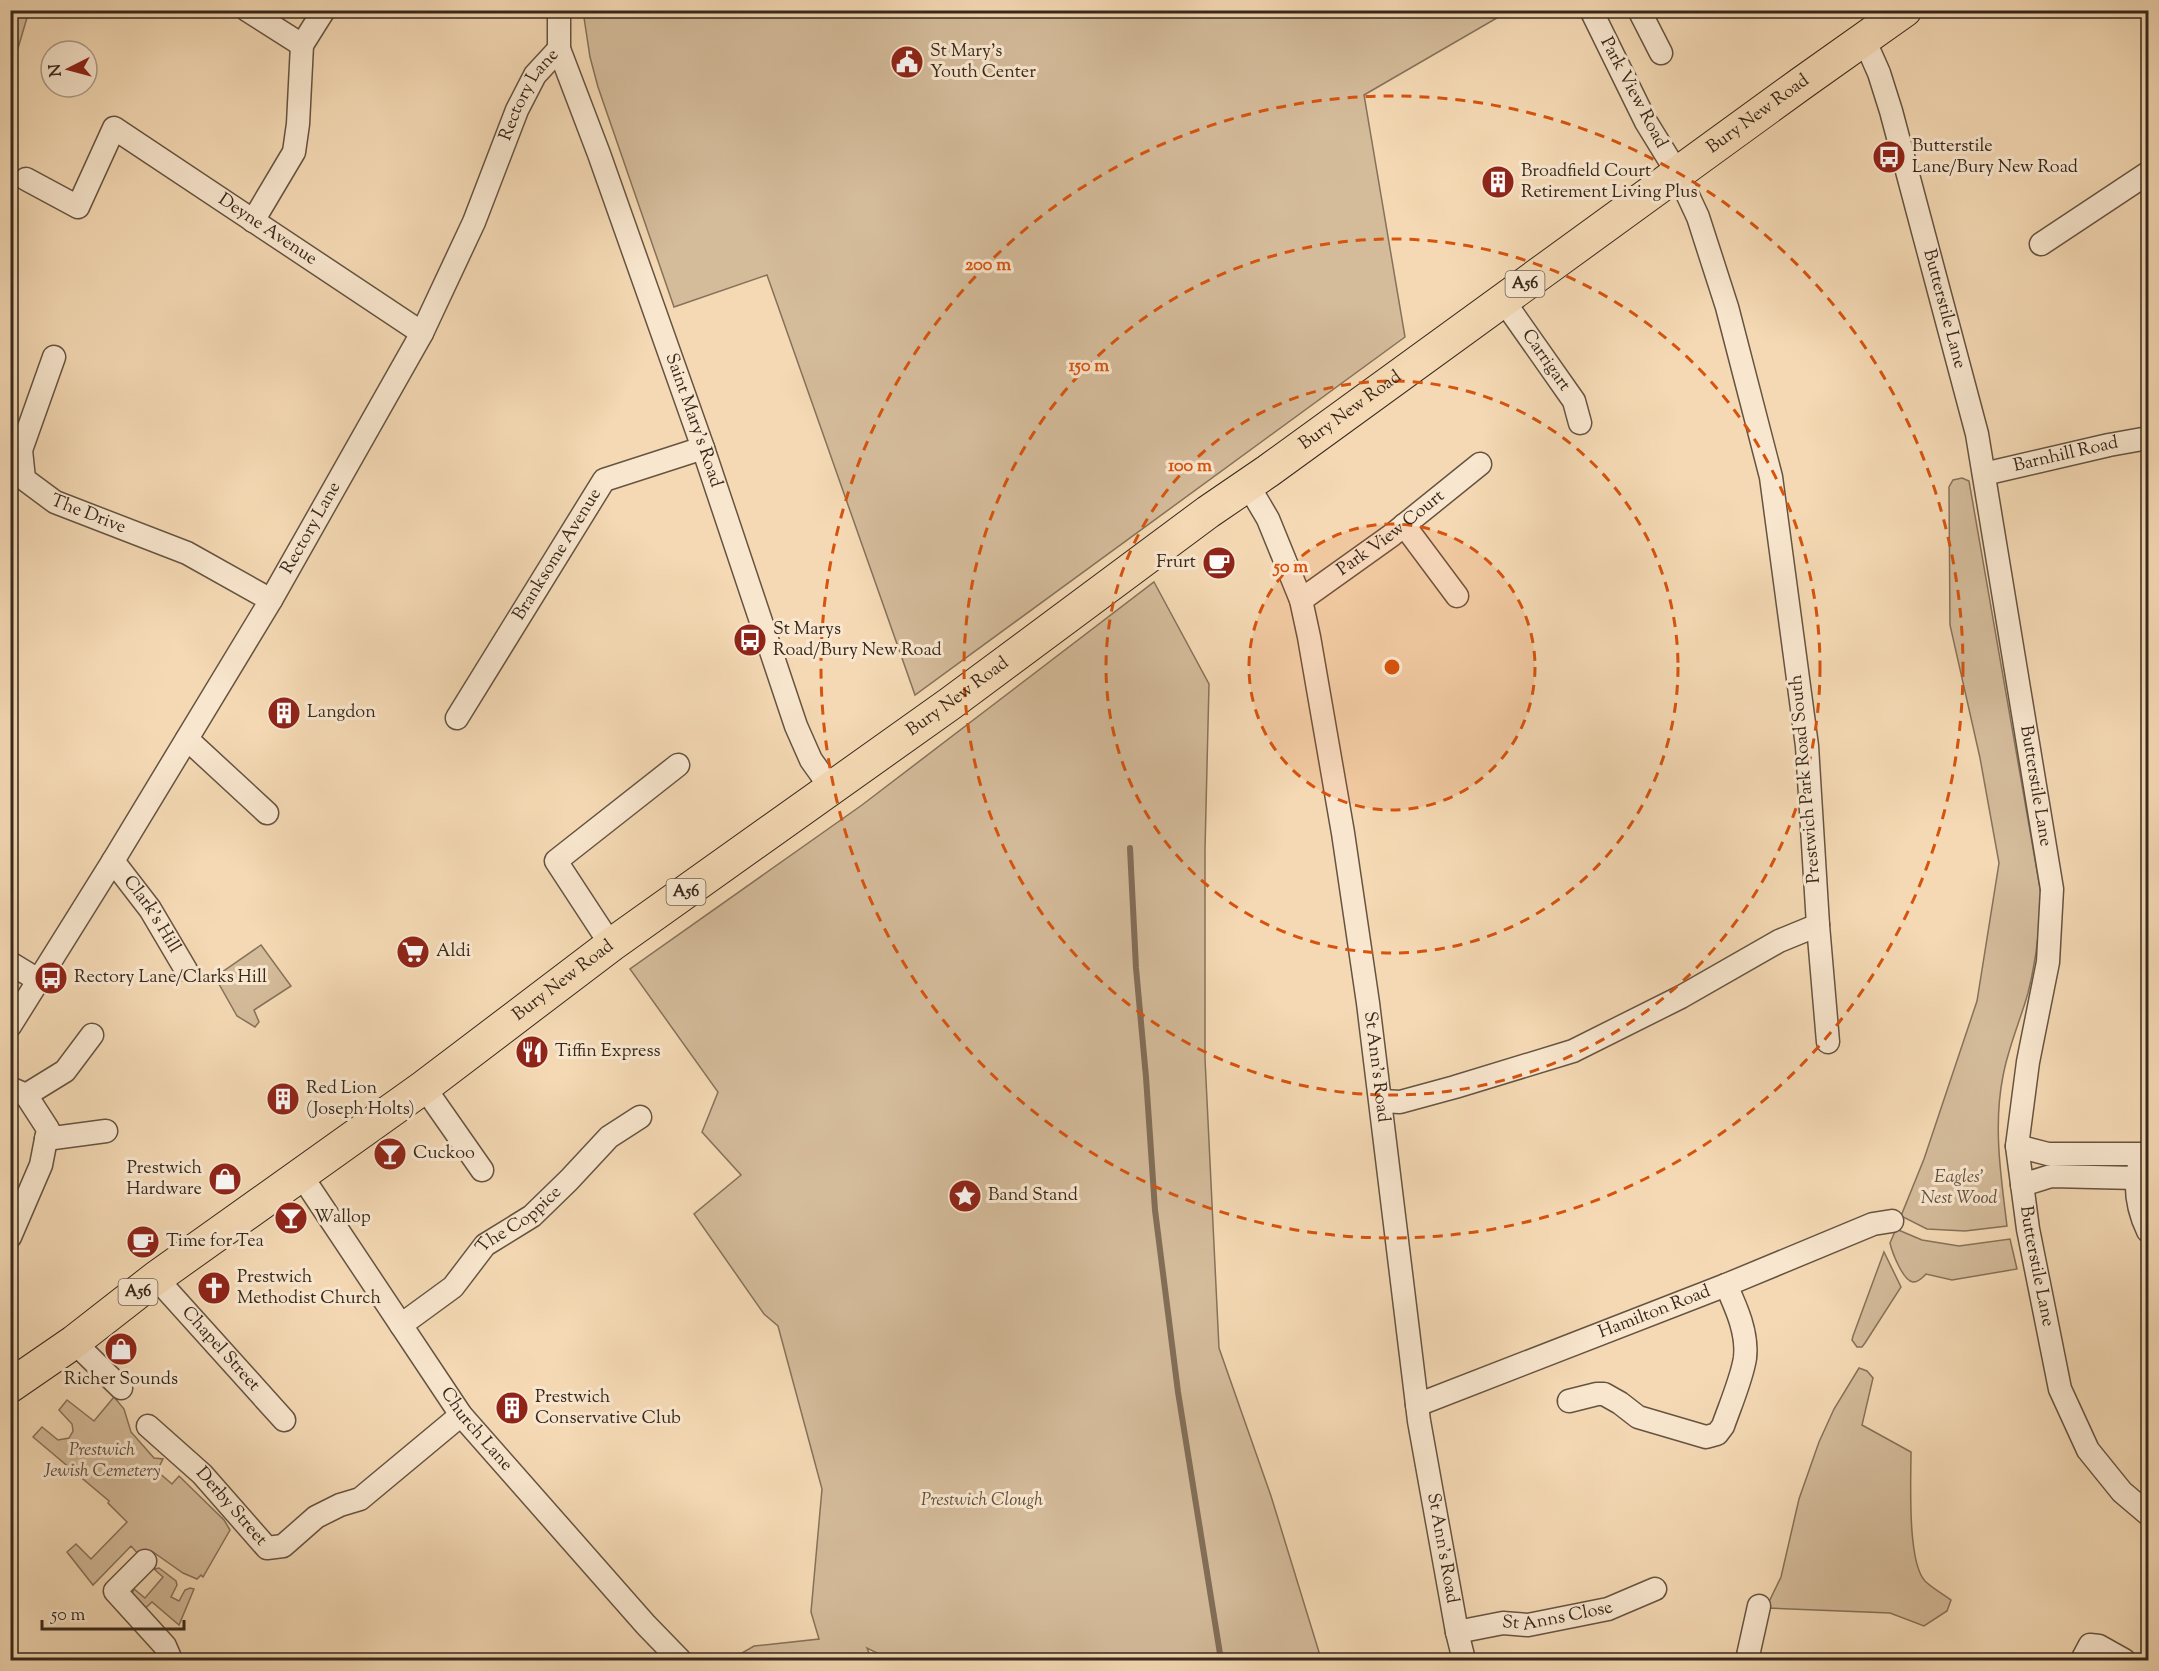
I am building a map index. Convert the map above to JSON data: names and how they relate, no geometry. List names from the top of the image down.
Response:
{
  "streets": {
    "highway": ["Bury New Road", "A56"],
    "street": [
      "Park View Road",
      "Rectory Lane",
      "Deyne Avenue",
      "Butterstile Lane",
      "Carrigart",
      "Saint Mary's Road",
      "Barnhill Road",
      "The Drive",
      "Park View Court",
      "Branksome Avenue",
      "Prestwich Park Road South",
      "Clark's Hill",
      "St Ann's Road",
      "The Coppice",
      "Hamilton Road",
      "Chapel Street",
      "Church Lane",
      "Derby Street",
      "St Anns Close"
    ]
  },
  "crossings": [
    ["Park View Road", "Bury New Road"],
    ["Park View Road", "Prestwich Park Road South"],
    ["Rectory Lane", "Deyne Avenue"],
    ["Rectory Lane", "Saint Mary's Road"],
    ["Rectory Lane", "The Drive"],
    ["Rectory Lane", "Clark's Hill"],
    ["Bury New Road", "Butterstile Lane"],
    ["Bury New Road", "Carrigart"],
    ["Bury New Road", "Saint Mary's Road"],
    ["Bury New Road", "Prestwich Park Road South"],
    ["Bury New Road", "St Ann's Road"],
    ["Bury New Road", "Chapel Street"],
    ["Bury New Road", "Church Lane"],
    ["Butterstile Lane", "Barnhill Road"],
    ["Saint Mary's Road", "Branksome Avenue"],
    ["Park View Court", "St Ann's Road"],
    ["St Ann's Road", "Hamilton Road"],
    ["St Ann's Road", "St Anns Close"],
    ["The Coppice", "Church Lane"],
    ["Church Lane", "Derby Street"]
  ],
  "parks": ["Eagles' Nest Wood", "Prestwich Jewish Cemetery", "Prestwich Clough"],
  "places": {
    "public building": ["St Mary's Youth Center"],
    "bus stop": ["Butterstile Lane/Bury New Road", "St Marys Road/Bury New Road", "Rectory Lane/Clarks Hill"],
    "building": [
      "Broadfield Court Retirement Living Plus",
      "Langdon",
      "Red Lion (Joseph Holts)",
      "Prestwich Conservative Club"
    ],
    "cafe": ["Frurt", "Time for Tea"],
    "supermarket": ["Aldi"],
    "restaurant": ["Tiffin Express"],
    "bar": ["Cuckoo", "Wallop"],
    "shop": ["Prestwich Hardware", "Richer Sounds"],
    "place": ["Band Stand"],
    "church": ["Prestwich Methodist Church"]
  },
  "scale_bar": "50 m",
  "north": "left",
  "rings": [
    "200 m",
    "150 m",
    "100 m",
    "50 m"
  ]
}
